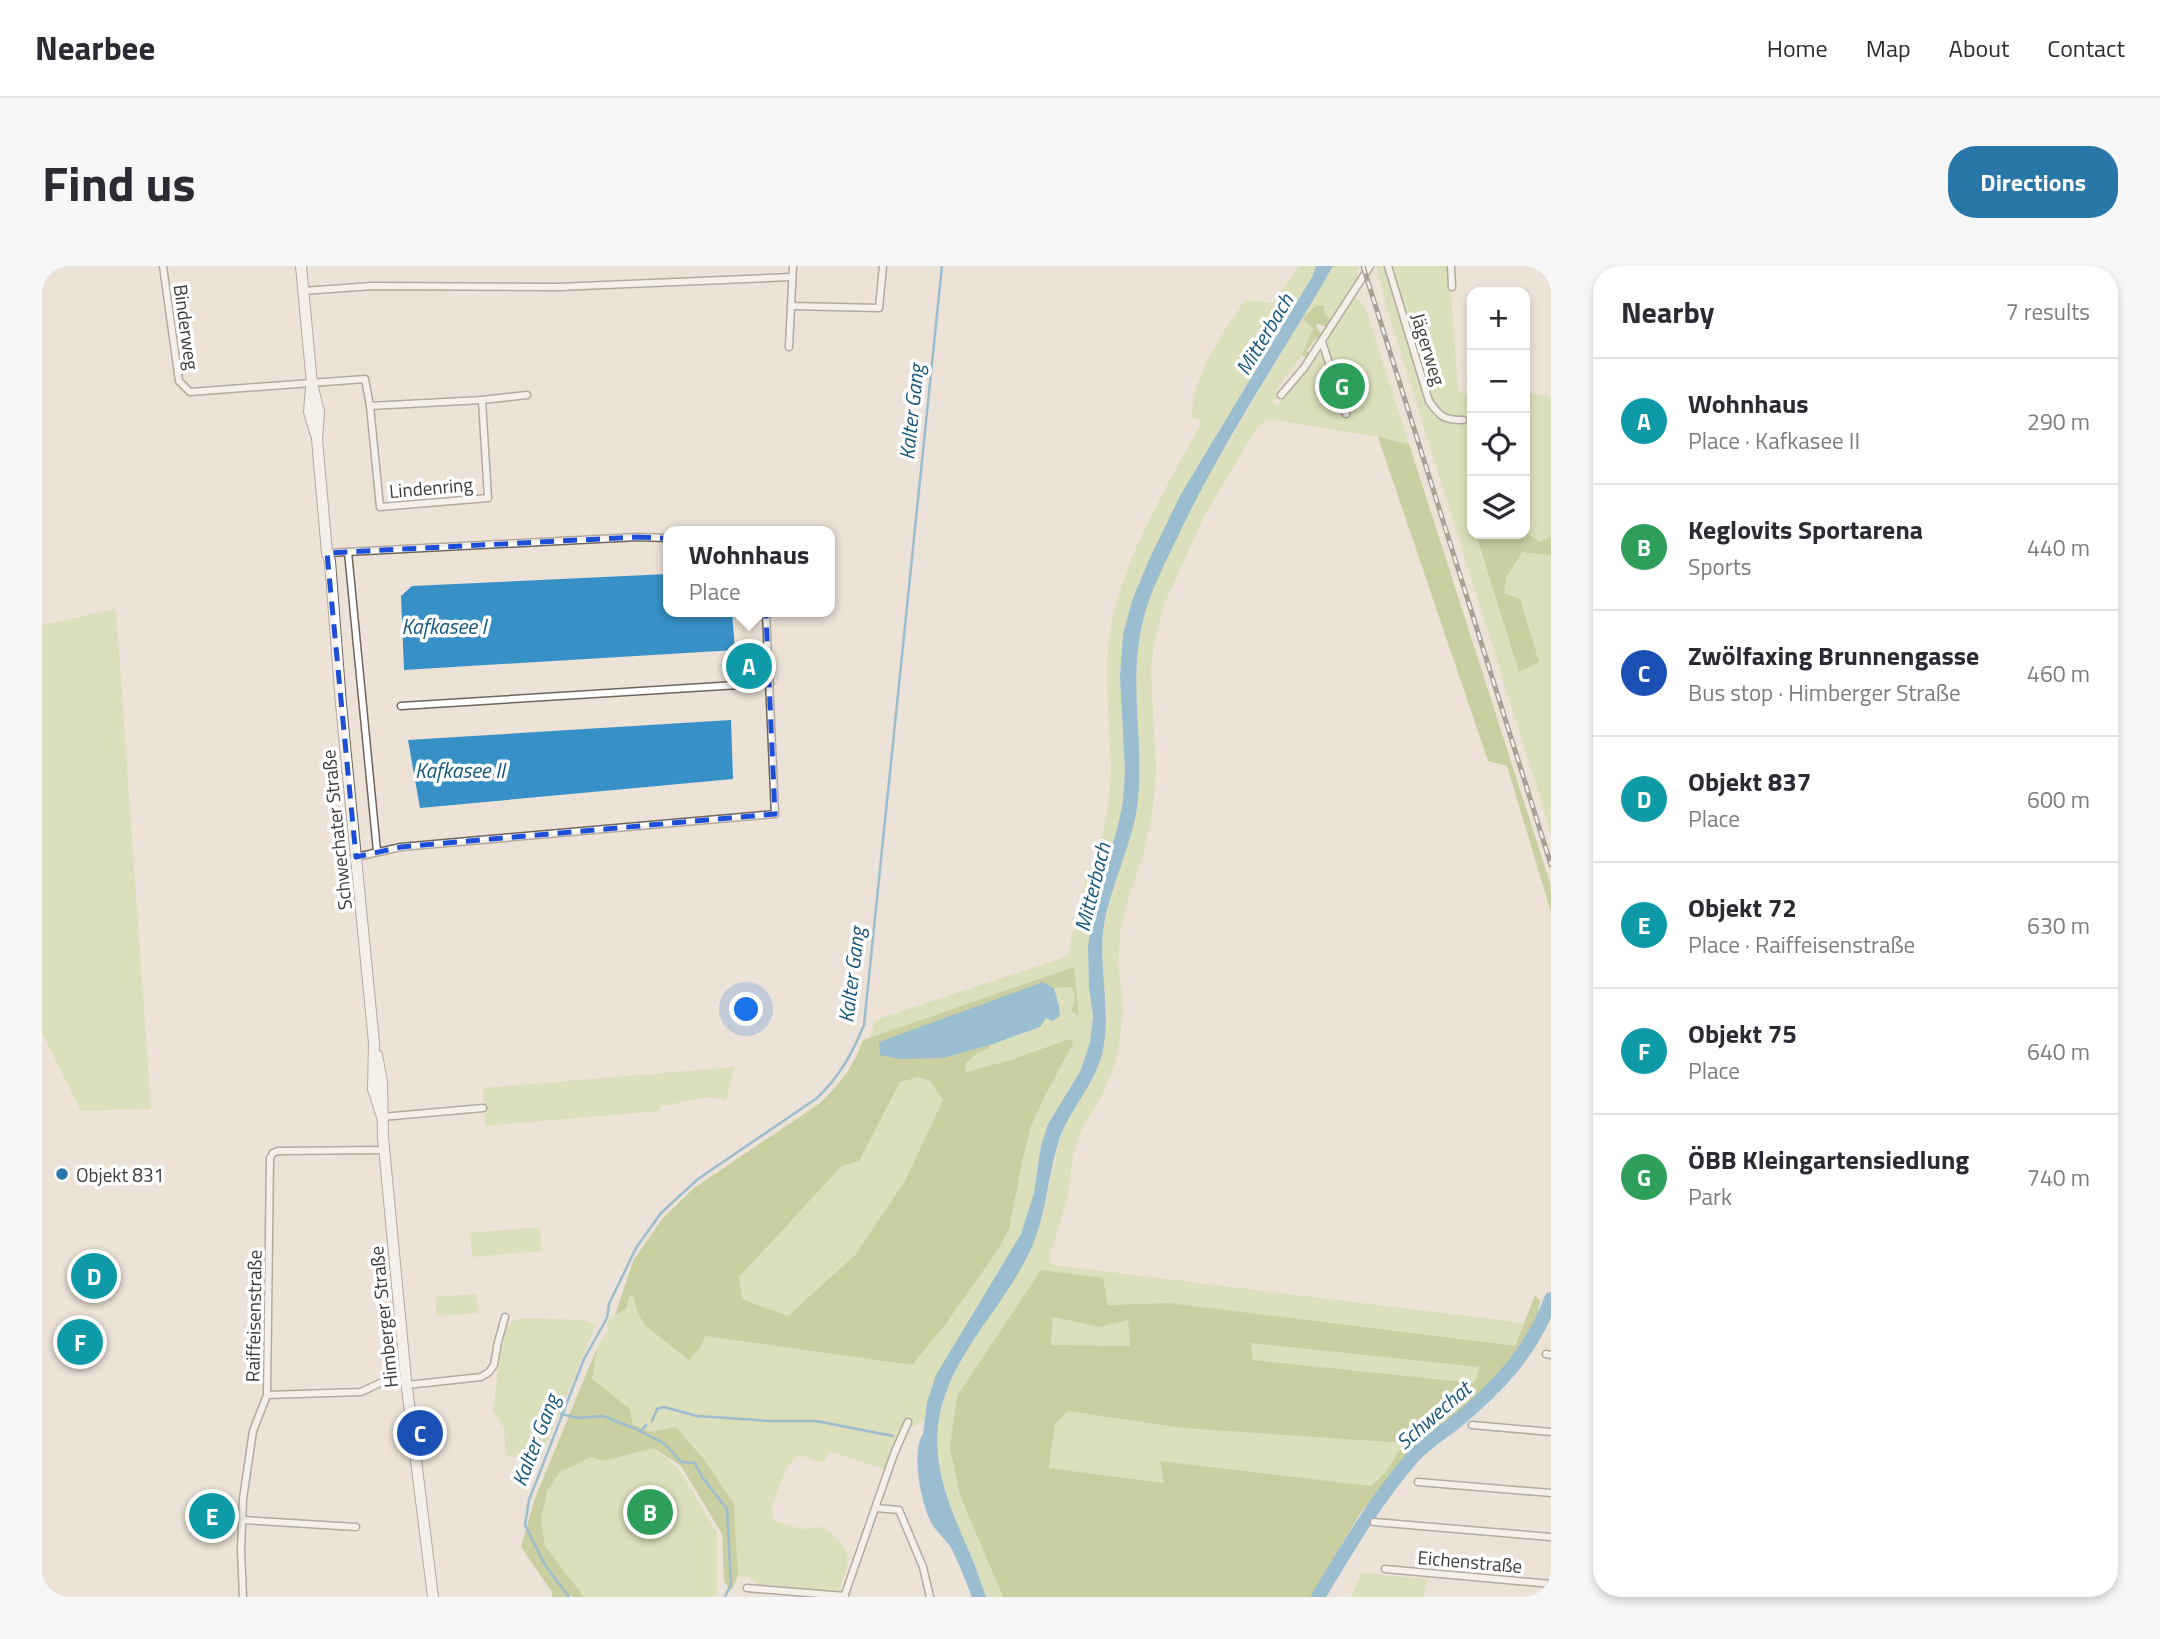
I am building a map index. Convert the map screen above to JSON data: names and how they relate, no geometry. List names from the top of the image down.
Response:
{
  "streets": {
    "main road": ["Schwechater Straße", "Himberger Straße"],
    "street": [
      "Binderweg",
      "Jägerweg",
      "Lindenring",
      "Raiffeisenstraße",
      "Eichenstraße"
    ]
  },
  "crossings": [
    ["Binderweg", "Lindenring"],
    ["Binderweg", "Schwechater Straße"],
    ["Lindenring", "Schwechater Straße"],
    ["Schwechater Straße", "Himberger Straße"],
    ["Raiffeisenstraße", "Himberger Straße"]
  ],
  "water": [
    "Mitterbach",
    "Kalter Gang",
    "Kafkasee I",
    "Kafkasee II",
    "Schwechat"
  ],
  "places": ["Objekt 831"],
  "page": {
    "header": "Nearbee",
    "nav": [
      "Home",
      "Map",
      "About",
      "Contact"
    ],
    "title": "Find us",
    "buttons": "Directions",
    "heading": ["Nearby", "7 results"],
    "map_buttons": ["+", "−"],
    "list": [
      {
        "mark": "A",
        "name": "Wohnhaus",
        "note": "Place · Kafkasee II",
        "value": "290 m"
      },
      {
        "mark": "B",
        "name": "Keglovits Sportarena",
        "note": "Sports",
        "value": "440 m"
      },
      {
        "mark": "C",
        "name": "Zwölfaxing Brunnengasse",
        "note": "Bus stop · Himberger Straße",
        "value": "460 m"
      },
      {
        "mark": "D",
        "name": "Objekt 837",
        "note": "Place",
        "value": "600 m"
      },
      {
        "mark": "E",
        "name": "Objekt 72",
        "note": "Place · Raiffeisenstraße",
        "value": "630 m"
      },
      {
        "mark": "F",
        "name": "Objekt 75",
        "note": "Place",
        "value": "640 m"
      },
      {
        "mark": "G",
        "name": "ÖBB Kleingartensiedlung",
        "note": "Park",
        "value": "740 m"
      }
    ],
    "pins": [
      "G",
      "A",
      "D",
      "F",
      "C",
      "B",
      "E"
    ],
    "popup": ["Wohnhaus", "Place"]
  }
}
